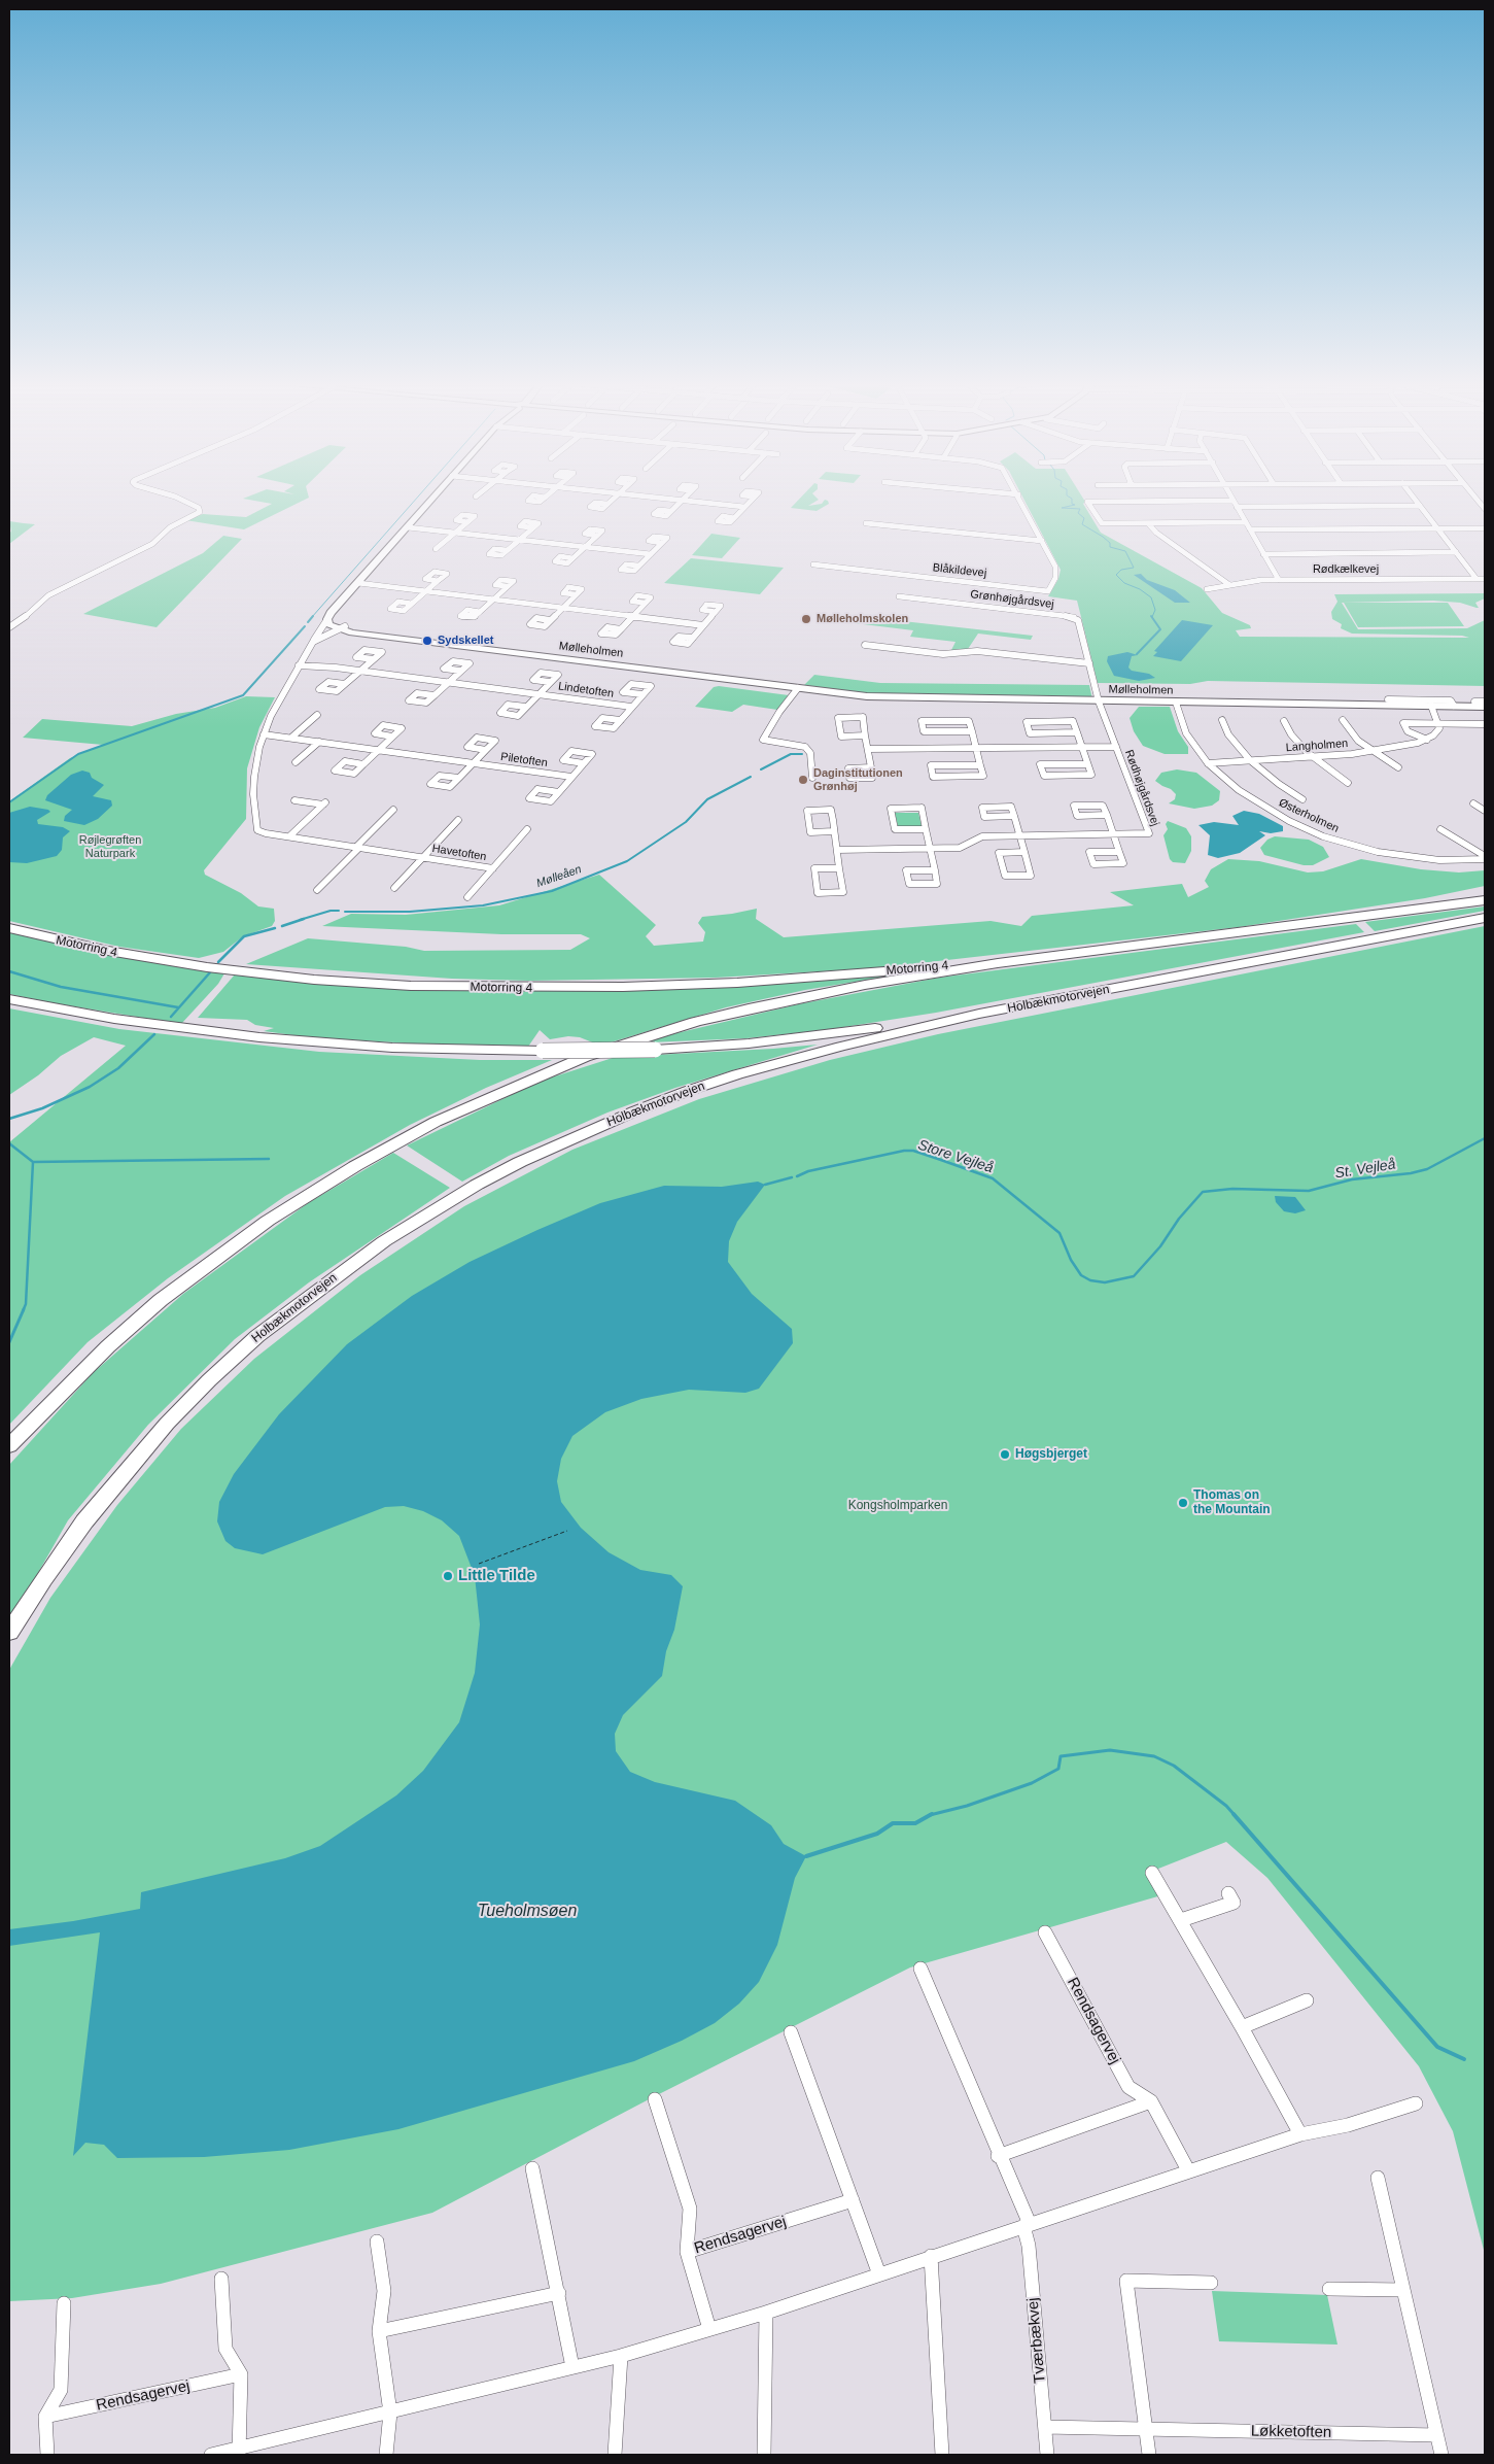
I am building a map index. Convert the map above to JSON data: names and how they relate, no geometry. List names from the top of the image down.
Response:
{
  "streets": {
    "highway": ["Motorring 4", "Holbækmotorvejen"],
    "street": [
      "Rødkælkevej",
      "Blåkildevej",
      "Grønhøjgårdsvej",
      "Mølleholmen",
      "Lindetoften",
      "Langholmen",
      "Piletoften",
      "Rødhøjgårdsvej",
      "Østerholmen",
      "Havetoften",
      "Rendsagervej",
      "Tværbækvej",
      "Løkketoften"
    ]
  },
  "crossings": [
    ["Grønhøjgårdsvej", "Mølleholmen"],
    ["Grønhøjgårdsvej", "Rødhøjgårdsvej"],
    ["Mølleholmen", "Rødhøjgårdsvej"],
    ["Mølleholmen", "Østerholmen"],
    ["Langholmen", "Østerholmen"],
    ["Tværbækvej", "Løkketoften"]
  ],
  "water": [
    "Mølleåen",
    "Store Vejleå",
    "St. Vejleå",
    "Tueholmsøen"
  ],
  "parks": ["Røjlegrøften Naturpark", "Kongsholmparken"],
  "places": [
    "Mølleholmskolen",
    "Sydskellet",
    "Daginstitutionen Grønhøj",
    "Høgsbjerget",
    "Thomas on the Mountain",
    "Little Tilde"
  ]
}
